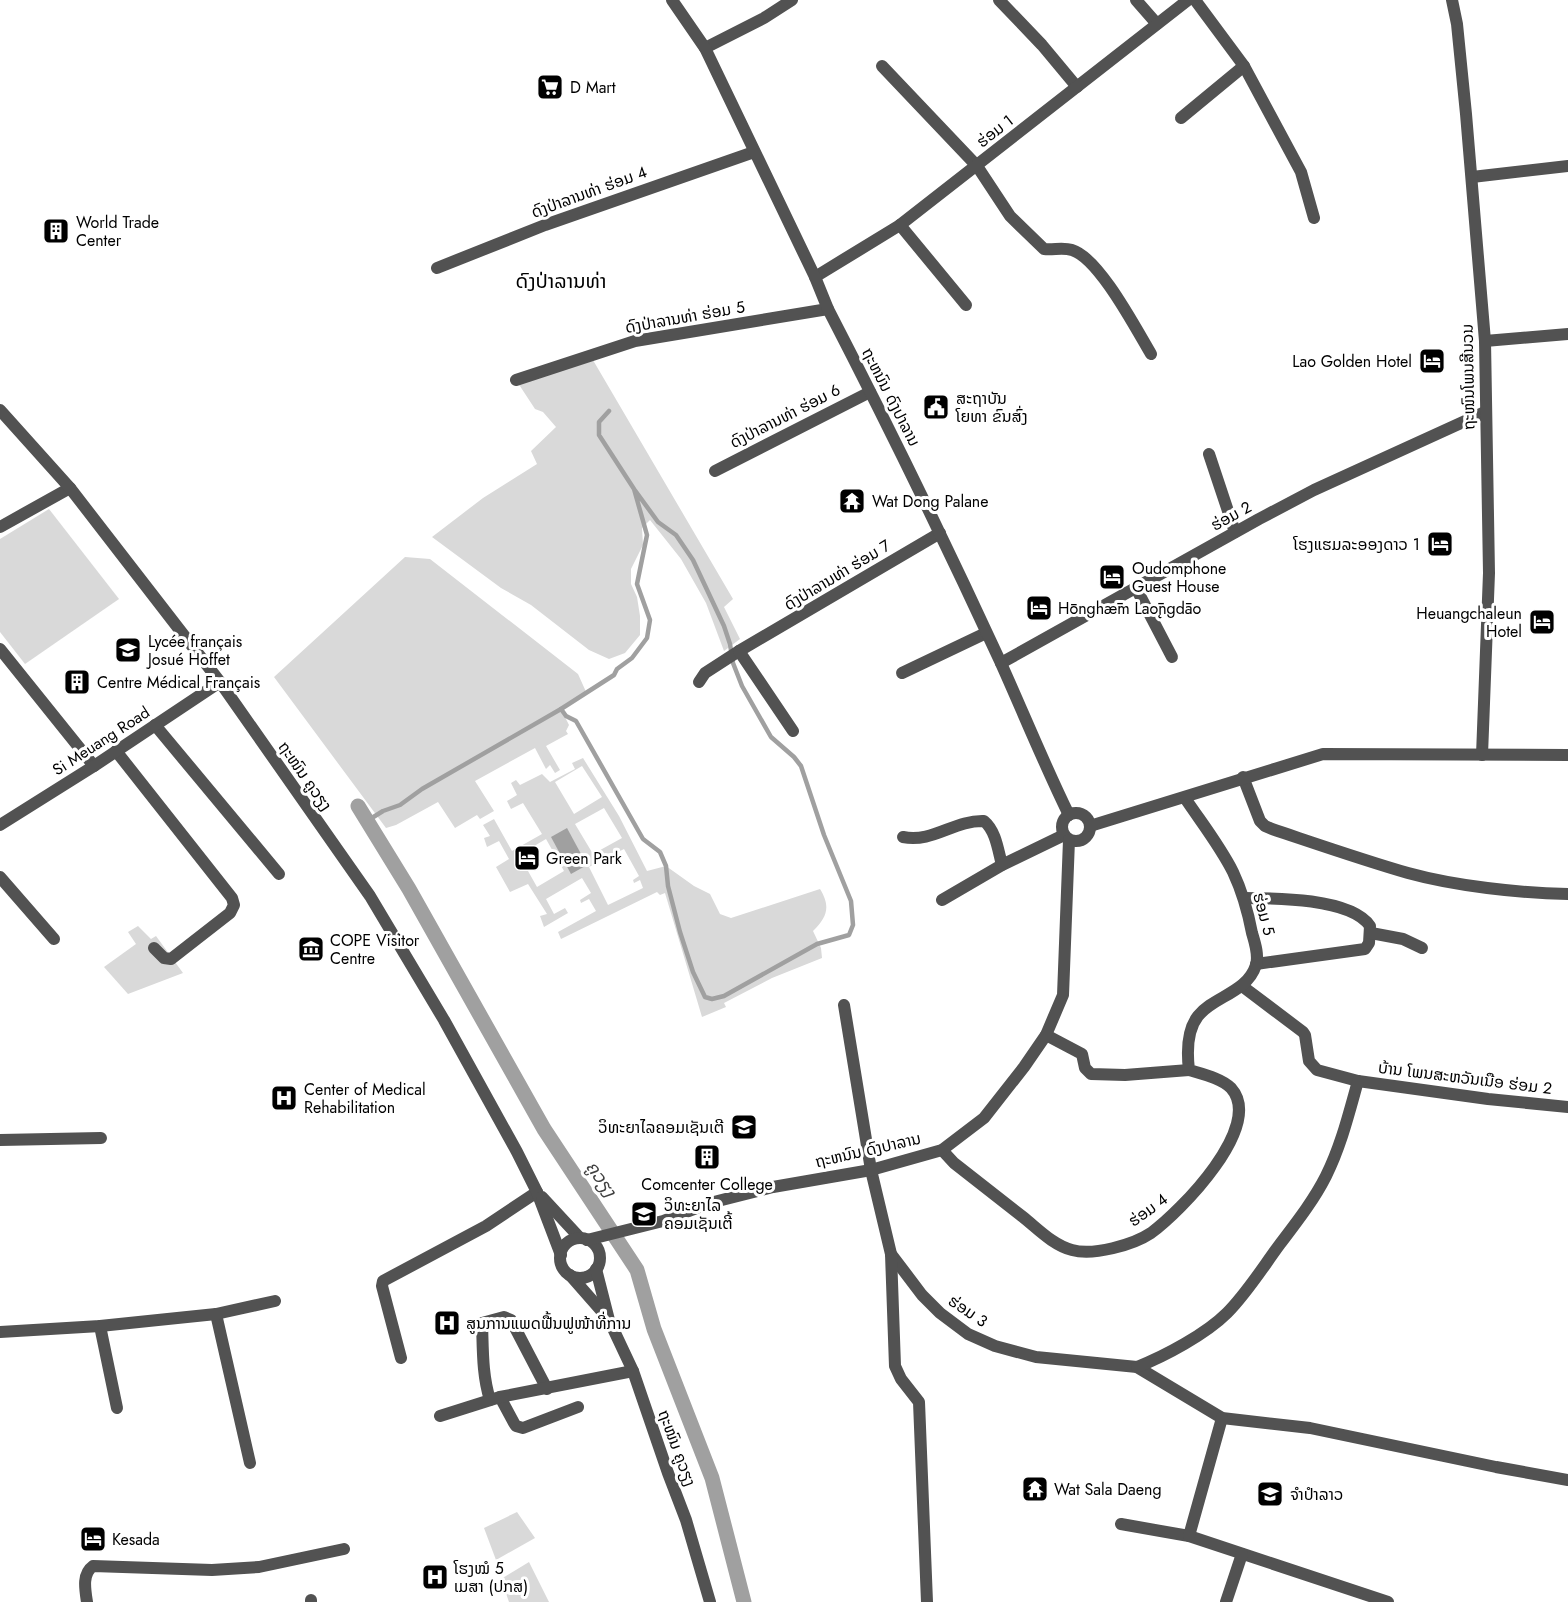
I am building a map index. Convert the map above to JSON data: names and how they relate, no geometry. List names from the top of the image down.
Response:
{
  "streets": {
    "street": [
      "ຮ່ອມ 1",
      "ດົງປ່າລານທ່າ ຮ່ອມ 4",
      "ດົງປ່າລານທ່າ ຮ່ອມ 5",
      "ຖະໜົນໂພນສີນວນ",
      "ຖະຫນົນ ດົງປາລານ",
      "ດົງປ່າລານທ່າ ຮ່ອມ 6",
      "ຮ່ອມ 2",
      "ດົງປ່າລານທ່າ ຮ່ອມ 7",
      "Si Meuang Road",
      "ຖະໜົນ ຄູວຽງ",
      "ຮ່ອມ 5",
      "ບ້ານ ໂພນສະຫວັນເນືອ ຮ່ອມ 2",
      "ຮ່ອມ 4",
      "ຮ່ອມ 3"
    ]
  },
  "crossings": [
    ["ຮ່ອມ 1", "ຖະຫນົນ ດົງປາລານ"],
    ["ດົງປ່າລານທ່າ ຮ່ອມ 4", "ຖະຫນົນ ດົງປາລານ"],
    ["ດົງປ່າລານທ່າ ຮ່ອມ 5", "ຖະຫນົນ ດົງປາລານ"],
    ["ຖະໜົນໂພນສີນວນ", "ຮ່ອມ 2"],
    ["ຖະຫນົນ ດົງປາລານ", "ດົງປ່າລານທ່າ ຮ່ອມ 6"],
    ["ຖະຫນົນ ດົງປາລານ", "ຮ່ອມ 2"],
    ["ຖະຫນົນ ດົງປາລານ", "ດົງປ່າລານທ່າ ຮ່ອມ 7"],
    ["ຖະຫນົນ ດົງປາລານ", "ຖະໜົນ ຄູວຽງ"],
    ["ຖະຫນົນ ດົງປາລານ", "ຮ່ອມ 4"],
    ["ຖະຫນົນ ດົງປາລານ", "ຮ່ອມ 3"],
    ["Si Meuang Road", "ຖະໜົນ ຄູວຽງ"]
  ],
  "districts": ["ດົງປ່າລານທ່າ"],
  "water": ["ຄູວຽງ"],
  "places": {
    "supermarket": ["D Mart"],
    "building": ["World Trade Center", "Centre Médical Français", "Comcenter College"],
    "hotel": [
      "Lao Golden Hotel",
      "ໂຮງແຮມລະອອງດາວ 1",
      "Oudomphone Guest House",
      "Hōnghǣm Laǭngdāo",
      "Heuangchaleun Hotel",
      "Green Park",
      "Kesada"
    ],
    "public building": ["ສະຖາບັນ ໂຍທາ ຂົນສົ່ງ"],
    "temple": ["Wat Dong Palane", "Wat Sala Daeng"],
    "school or university": [
      "Lycée français Josué Hoffet",
      "ວິທະຍາໄລຄອມເຊັນເຕີ",
      "ວິທະຍາໄລ ຄອມເຊັນເຕີ້",
      "ຈຳປຳລາວ"
    ],
    "museum": ["COPE Visitor Centre"],
    "hospital": ["Center of Medical Rehabilitation", "ສູນການແພດຟື້ນຟູໜ້າທີ່ການ", "ໂຮງໝໍ 5 ເມສາ (ປກສ)"]
  }
}
